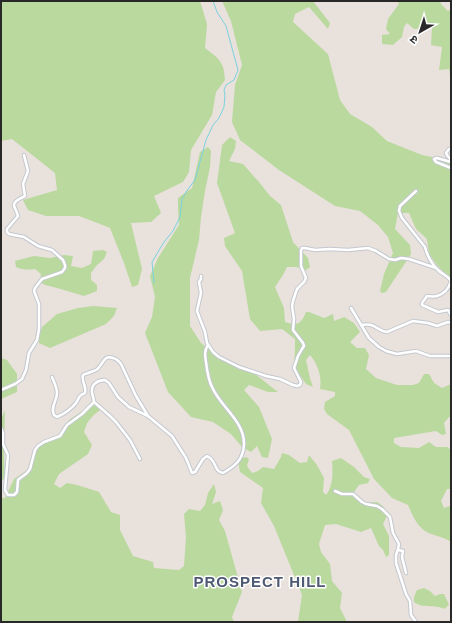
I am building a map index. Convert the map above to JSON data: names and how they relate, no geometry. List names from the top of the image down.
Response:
{
  "districts": ["PROSPECT HILL"],
  "north": "bottom left"
}
